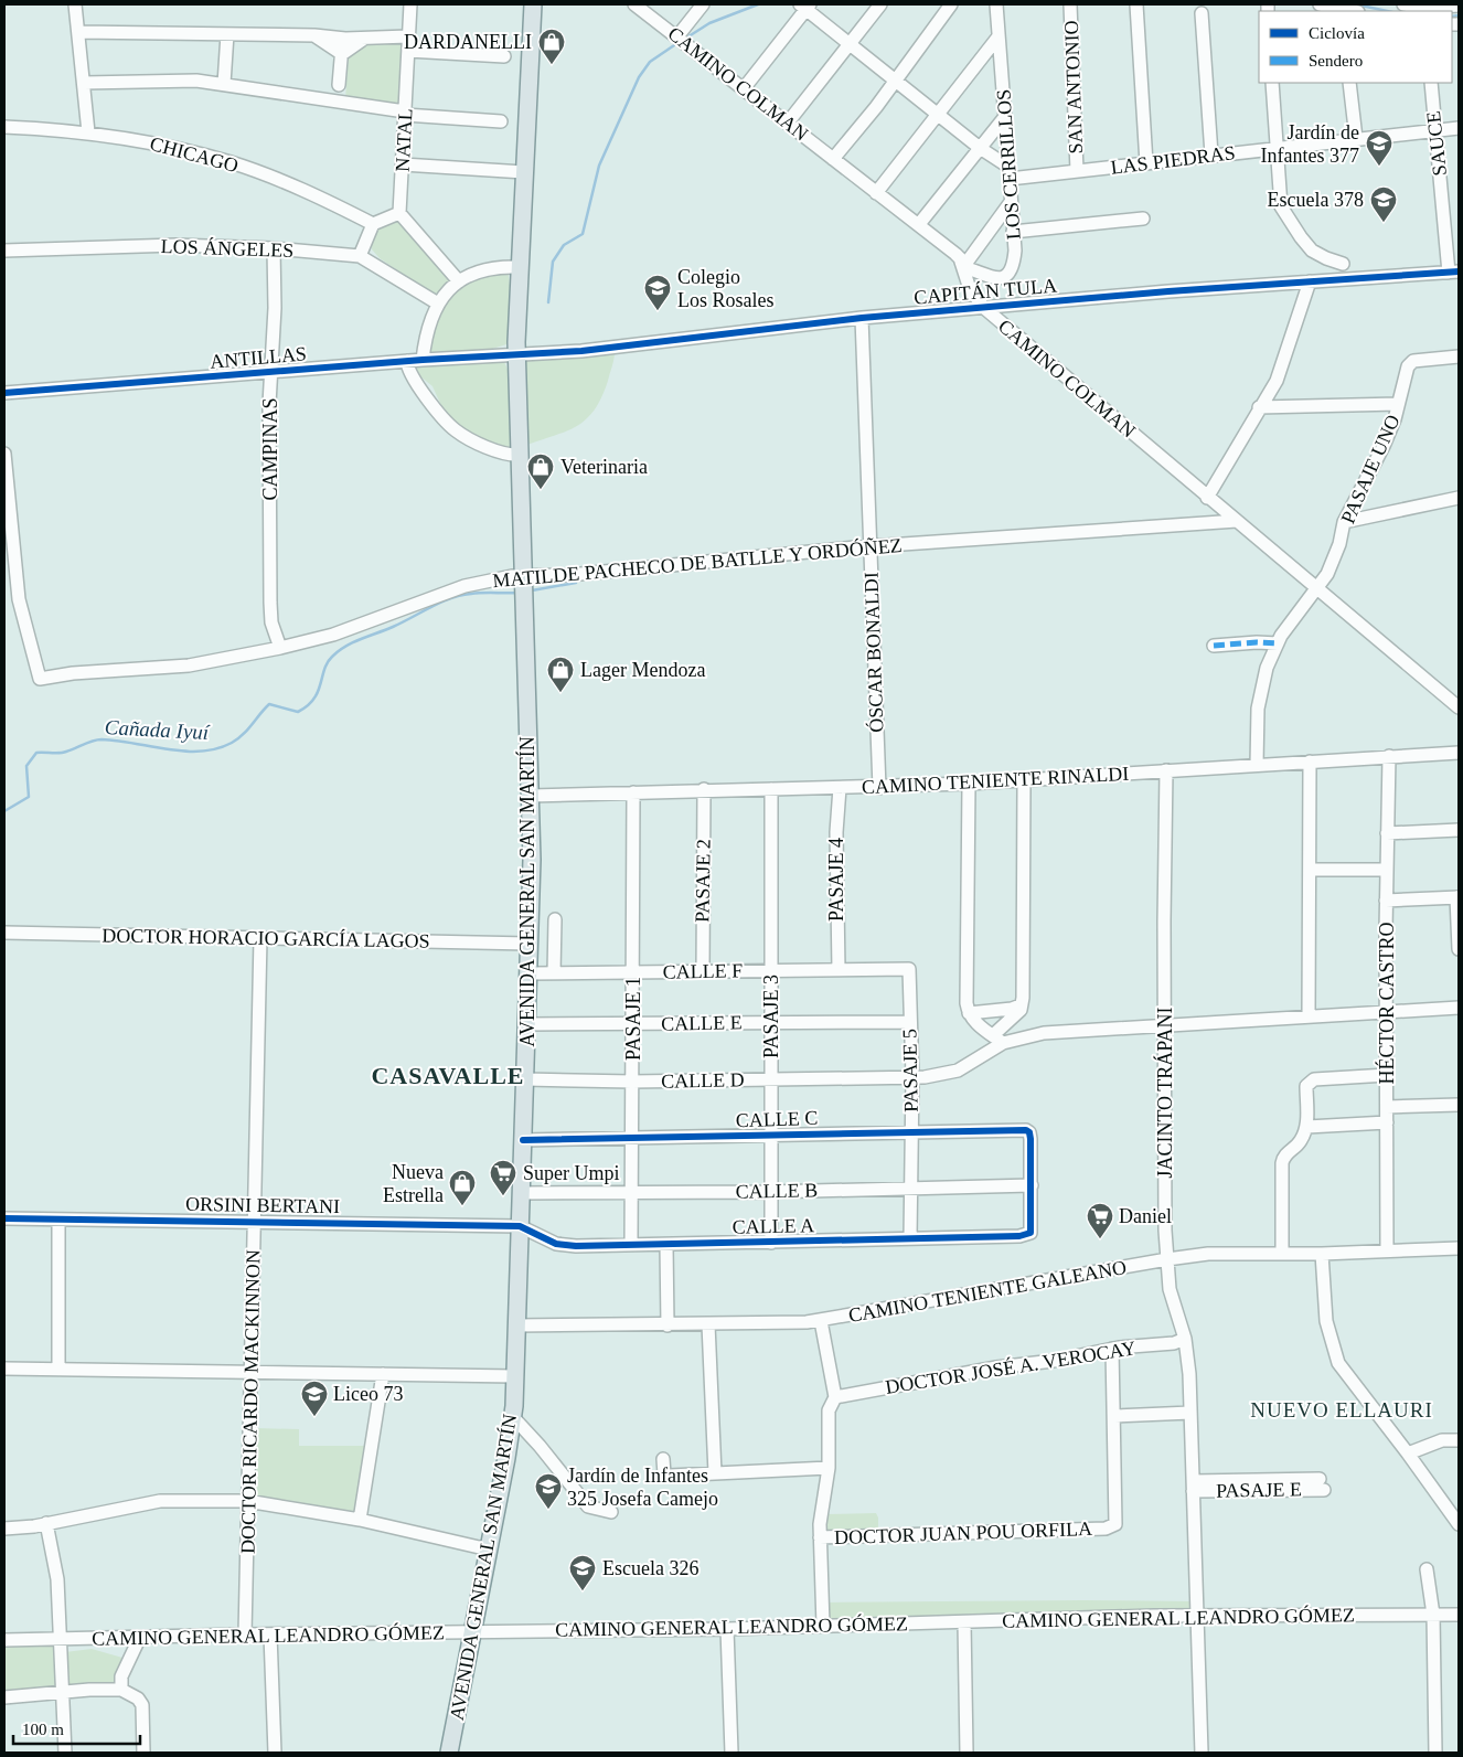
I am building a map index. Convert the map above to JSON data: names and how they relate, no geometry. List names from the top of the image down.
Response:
{
  "streets": {
    "main road": ["AVENIDA GENERAL SAN MARTÍN"],
    "street": [
      "CAMINO COLMAN",
      "SAN ANTONIO",
      "NATAL",
      "SAUCE",
      "CHICAGO",
      "LAS PIEDRAS",
      "LOS CERRILLOS",
      "LOS ÁNGELES",
      "CAPITÁN TULA",
      "ANTILLAS",
      "CAMPINAS",
      "PASAJE UNO",
      "MATILDE PACHECO DE BATLLE Y ORDÓÑEZ",
      "ÓSCAR BONALDI",
      "CAMINO TENIENTE RINALDI",
      "PASAJE 4",
      "PASAJE 2",
      "DOCTOR HORACIO GARCÍA LAGOS",
      "CALLE F",
      "HÉCTOR CASTRO",
      "PASAJE 3",
      "PASAJE 1",
      "CALLE E",
      "PASAJE 5",
      "CALLE D",
      "JACINTO TRÁPANI",
      "CALLE C",
      "CALLE B",
      "ORSINI BERTANI",
      "CALLE A",
      "CAMINO TENIENTE GALEANO",
      "DOCTOR JOSÉ A. VEROCAY",
      "DOCTOR RICARDO MACKINNON",
      "PASAJE E",
      "DOCTOR JUAN POU ORFILA",
      "CAMINO GENERAL LEANDRO GÓMEZ"
    ]
  },
  "crossings": [
    ["CAMINO COLMAN", "LOS CERRILLOS"],
    ["CAMINO COLMAN", "CAPITÁN TULA"],
    ["CAMINO COLMAN", "PASAJE UNO"],
    ["CAMINO COLMAN", "MATILDE PACHECO DE BATLLE Y ORDÓÑEZ"],
    ["SAN ANTONIO", "LAS PIEDRAS"],
    ["SAUCE", "LAS PIEDRAS"],
    ["SAUCE", "CAPITÁN TULA"],
    ["LAS PIEDRAS", "LOS CERRILLOS"],
    ["LOS ÁNGELES", "CAMPINAS"],
    ["CAPITÁN TULA", "ANTILLAS"],
    ["CAPITÁN TULA", "ÓSCAR BONALDI"],
    ["CAPITÁN TULA", "AVENIDA GENERAL SAN MARTÍN"],
    ["ANTILLAS", "CAMPINAS"],
    ["ANTILLAS", "AVENIDA GENERAL SAN MARTÍN"],
    ["CAMPINAS", "MATILDE PACHECO DE BATLLE Y ORDÓÑEZ"],
    ["PASAJE UNO", "CAMINO TENIENTE RINALDI"],
    ["MATILDE PACHECO DE BATLLE Y ORDÓÑEZ", "ÓSCAR BONALDI"],
    ["MATILDE PACHECO DE BATLLE Y ORDÓÑEZ", "AVENIDA GENERAL SAN MARTÍN"],
    ["ÓSCAR BONALDI", "CAMINO TENIENTE RINALDI"],
    ["CAMINO TENIENTE RINALDI", "PASAJE 4"],
    ["CAMINO TENIENTE RINALDI", "PASAJE 2"],
    ["CAMINO TENIENTE RINALDI", "AVENIDA GENERAL SAN MARTÍN"],
    ["CAMINO TENIENTE RINALDI", "HÉCTOR CASTRO"],
    ["CAMINO TENIENTE RINALDI", "PASAJE 3"],
    ["CAMINO TENIENTE RINALDI", "PASAJE 1"],
    ["CAMINO TENIENTE RINALDI", "JACINTO TRÁPANI"],
    ["PASAJE 4", "CALLE F"],
    ["PASAJE 2", "CALLE F"],
    ["AVENIDA GENERAL SAN MARTÍN", "DOCTOR HORACIO GARCÍA LAGOS"],
    ["AVENIDA GENERAL SAN MARTÍN", "CALLE F"],
    ["AVENIDA GENERAL SAN MARTÍN", "CALLE E"],
    ["AVENIDA GENERAL SAN MARTÍN", "CALLE D"],
    ["AVENIDA GENERAL SAN MARTÍN", "CALLE C"],
    ["AVENIDA GENERAL SAN MARTÍN", "CALLE B"],
    ["AVENIDA GENERAL SAN MARTÍN", "ORSINI BERTANI"],
    ["AVENIDA GENERAL SAN MARTÍN", "CALLE A"],
    ["AVENIDA GENERAL SAN MARTÍN", "CAMINO TENIENTE GALEANO"],
    ["AVENIDA GENERAL SAN MARTÍN", "CAMINO GENERAL LEANDRO GÓMEZ"],
    ["DOCTOR HORACIO GARCÍA LAGOS", "DOCTOR RICARDO MACKINNON"],
    ["CALLE F", "PASAJE 3"],
    ["CALLE F", "PASAJE 1"],
    ["CALLE F", "PASAJE 5"],
    ["HÉCTOR CASTRO", "CAMINO TENIENTE GALEANO"],
    ["PASAJE 3", "CALLE E"],
    ["PASAJE 3", "CALLE D"],
    ["PASAJE 3", "CALLE C"],
    ["PASAJE 3", "CALLE B"],
    ["PASAJE 3", "CALLE A"],
    ["PASAJE 1", "CALLE E"],
    ["PASAJE 1", "CALLE D"],
    ["PASAJE 1", "CALLE C"],
    ["PASAJE 1", "CALLE B"],
    ["PASAJE 1", "CALLE A"],
    ["CALLE E", "PASAJE 5"],
    ["PASAJE 5", "CALLE D"],
    ["PASAJE 5", "CALLE C"],
    ["PASAJE 5", "CALLE B"],
    ["PASAJE 5", "CALLE A"],
    ["JACINTO TRÁPANI", "CAMINO TENIENTE GALEANO"],
    ["JACINTO TRÁPANI", "DOCTOR JOSÉ A. VEROCAY"],
    ["JACINTO TRÁPANI", "PASAJE E"],
    ["JACINTO TRÁPANI", "CAMINO GENERAL LEANDRO GÓMEZ"],
    ["CALLE C", "CALLE B"],
    ["CALLE C", "CALLE A"],
    ["CALLE B", "CALLE A"],
    ["ORSINI BERTANI", "CALLE A"],
    ["ORSINI BERTANI", "DOCTOR RICARDO MACKINNON"],
    ["DOCTOR RICARDO MACKINNON", "CAMINO GENERAL LEANDRO GÓMEZ"]
  ],
  "districts": ["CASAVALLE", "NUEVO ELLAURI"],
  "water": ["Cañada Iyuí"],
  "places": {
    "shop": [
      "DARDANELLI",
      "Veterinaria",
      "Lager Mendoza",
      "Nueva Estrella"
    ],
    "school or university": [
      "Jardín de Infantes 377",
      "Escuela 378",
      "Colegio Los Rosales",
      "Liceo 73",
      "Jardín de Infantes 325 Josefa Camejo",
      "Escuela 326"
    ],
    "supermarket": ["Super Umpi", "Daniel"]
  },
  "legend": ["Ciclovía", "Sendero"],
  "scale_bar": "100 m"
}
